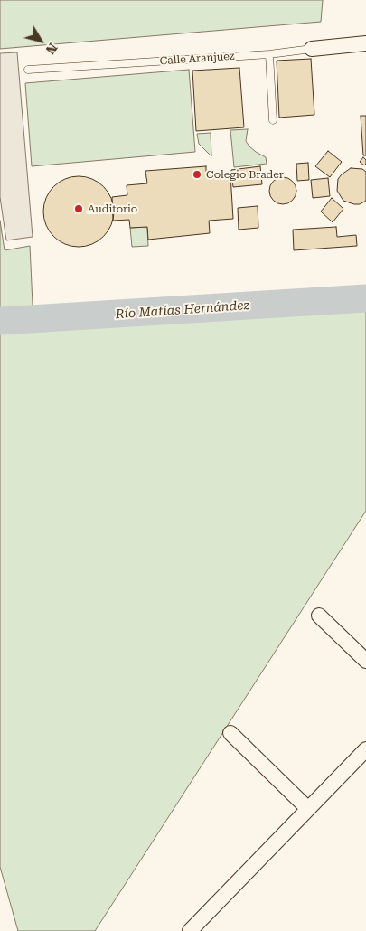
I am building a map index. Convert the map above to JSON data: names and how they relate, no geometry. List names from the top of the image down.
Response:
{
  "streets": {
    "street": ["Calle Aranjuez"]
  },
  "water": ["Río Matías Hernández"],
  "places": ["Colegio Brader", "Auditorio"],
  "north": "bottom right"
}
